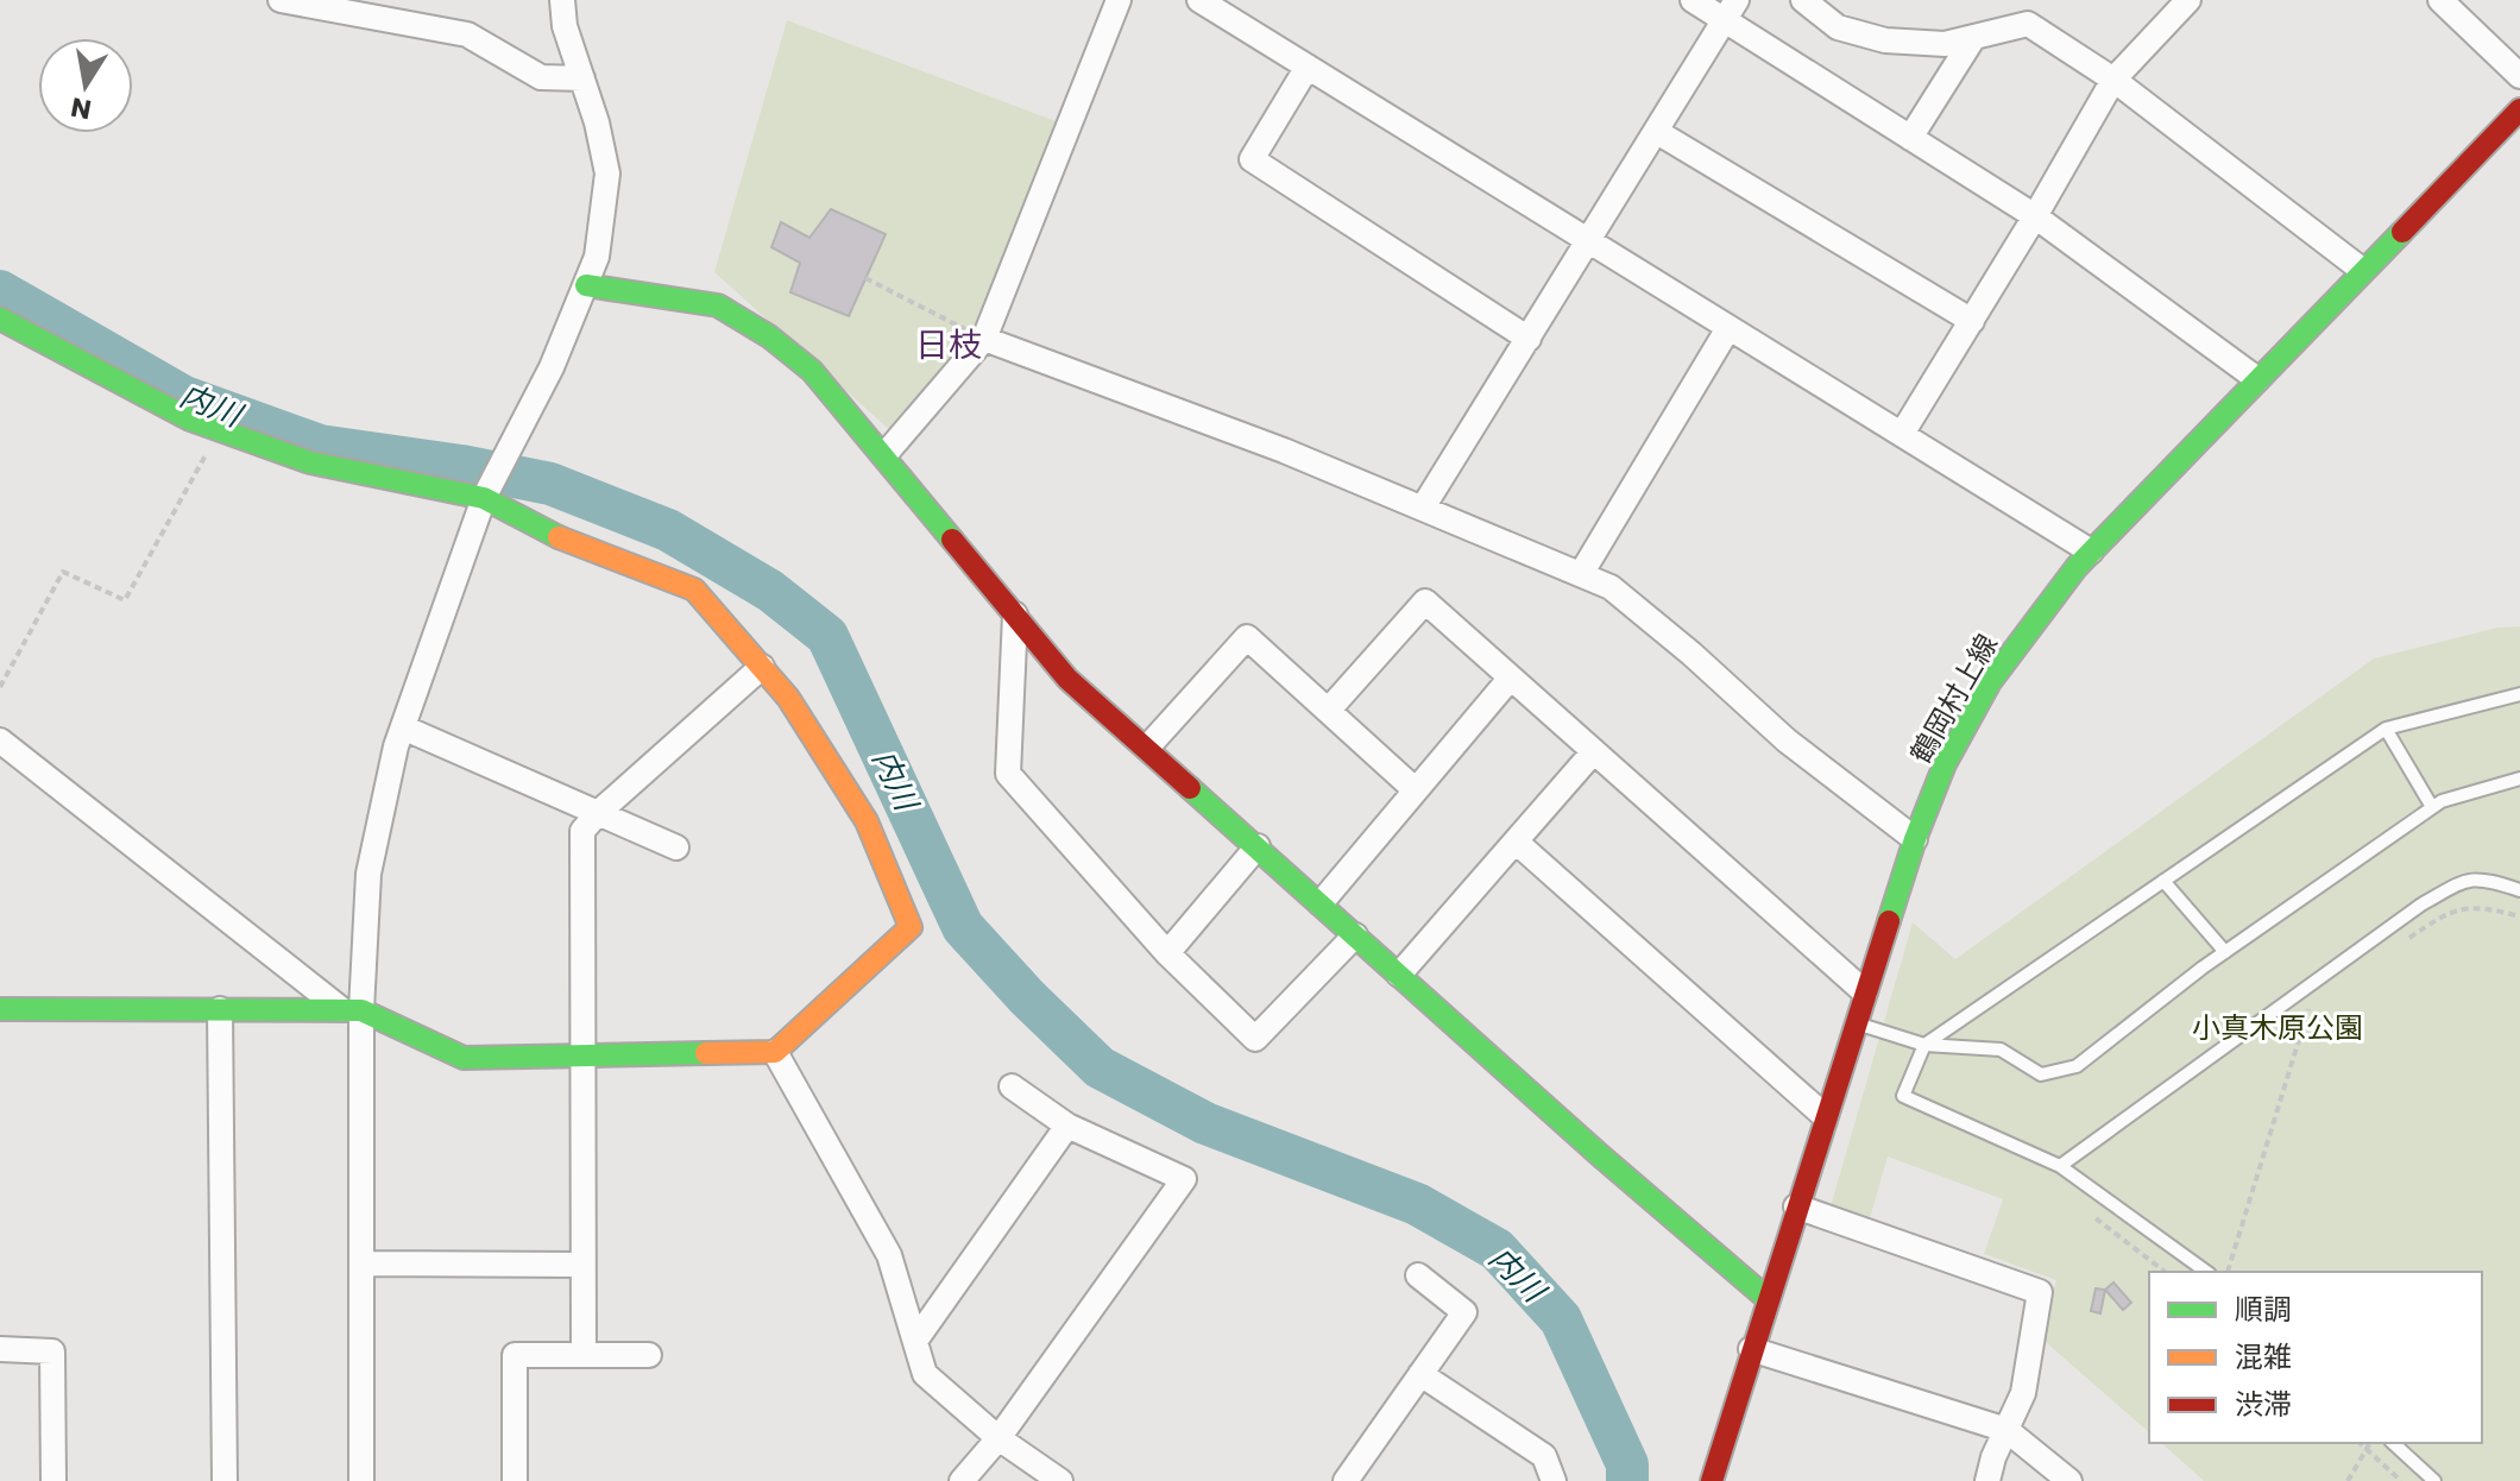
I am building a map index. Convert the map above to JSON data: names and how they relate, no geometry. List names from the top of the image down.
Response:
{
  "streets": {
    "street": ["鶴岡村上線"]
  },
  "districts": ["日枝"],
  "water": ["内川"],
  "parks": ["小真木原公園"],
  "legend": ["順調", "混雑", "渋滞"],
  "north": "bottom"
}
